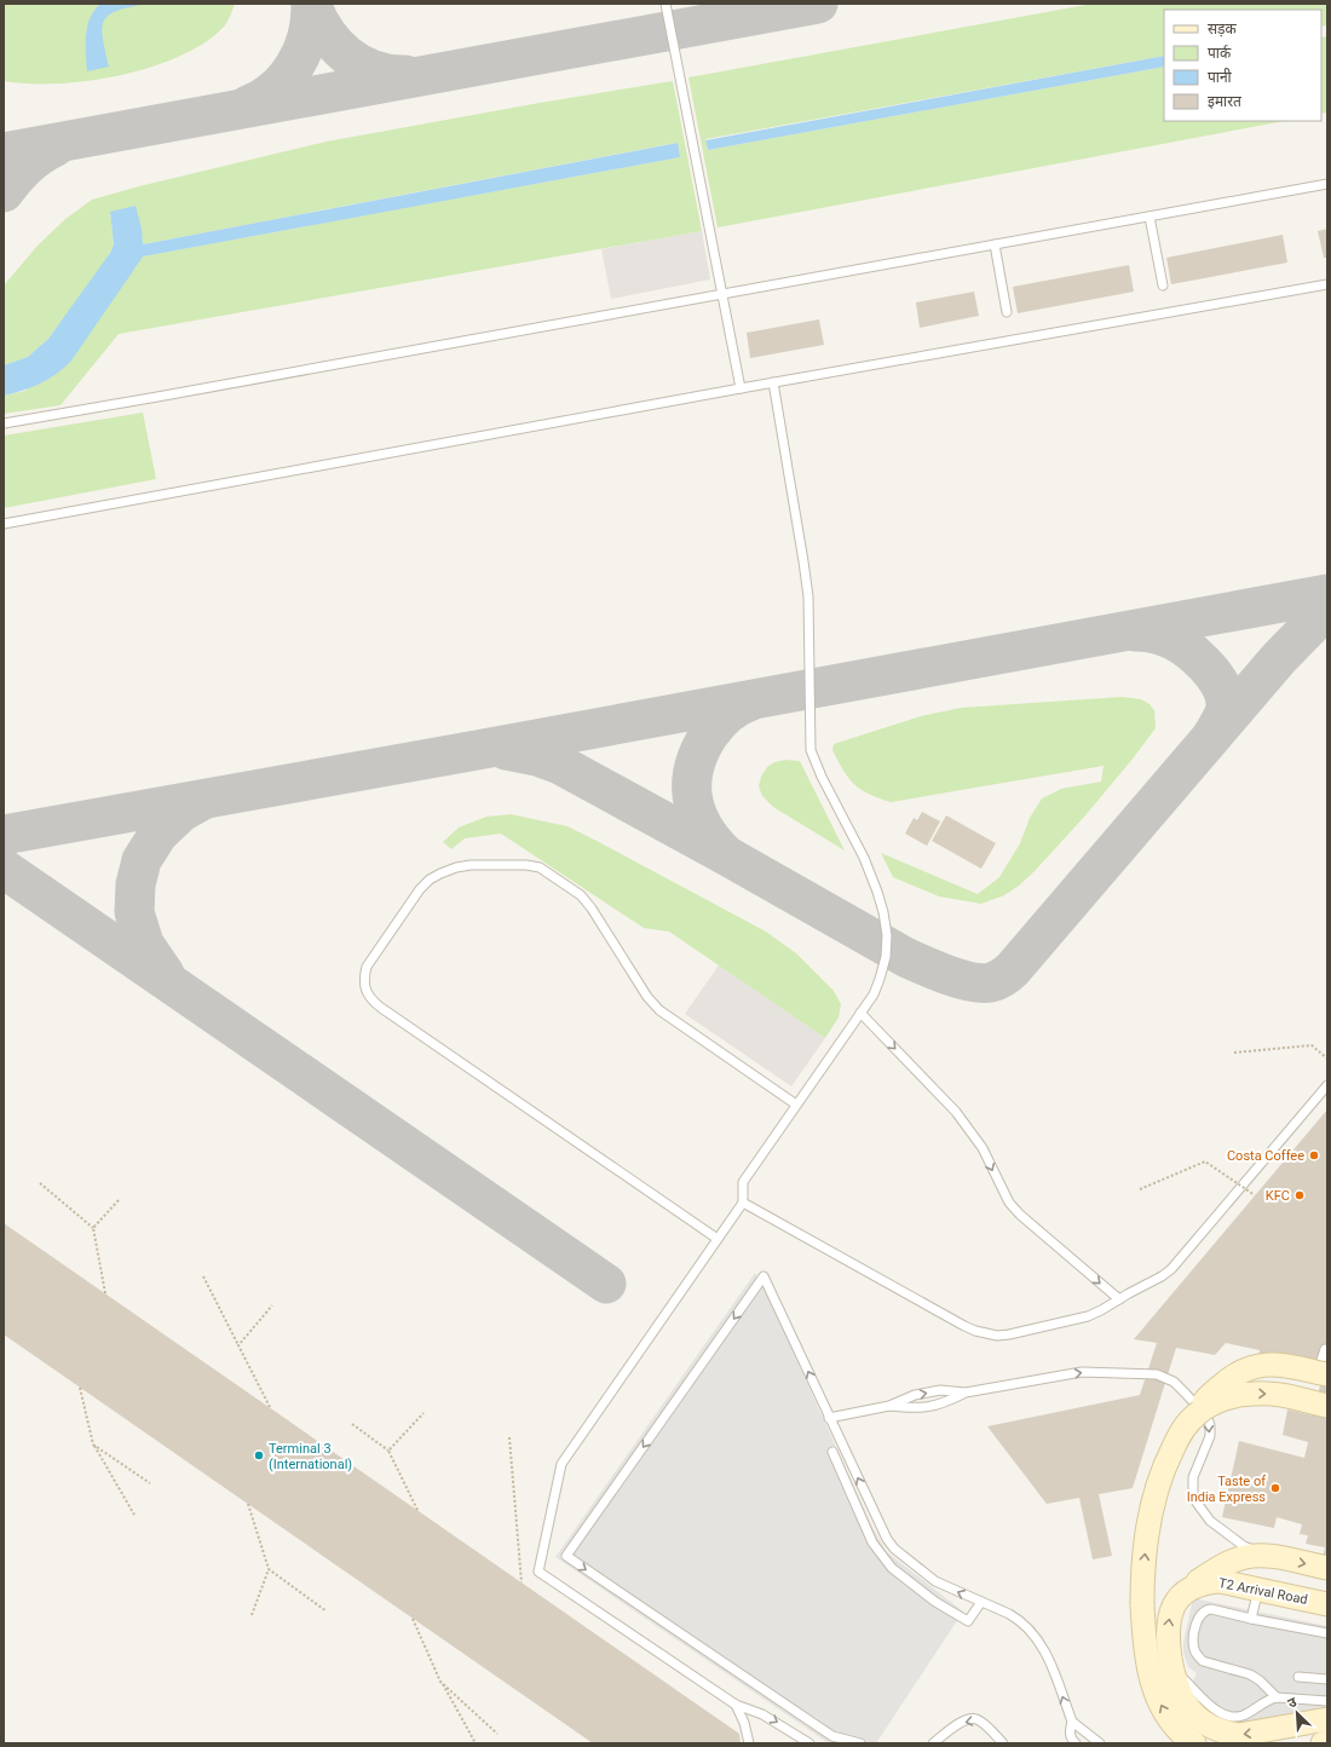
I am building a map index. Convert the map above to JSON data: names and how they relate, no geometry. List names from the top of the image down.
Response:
{
  "streets": {
    "main road": ["T2 Arrival Road"]
  },
  "places": [
    "Costa Coffee",
    "KFC",
    "Terminal 3 (International)",
    "Taste of India Express"
  ],
  "legend": [
    "सड़क",
    "पार्क",
    "पानी",
    "इमारत"
  ],
  "north": "top left"
}
